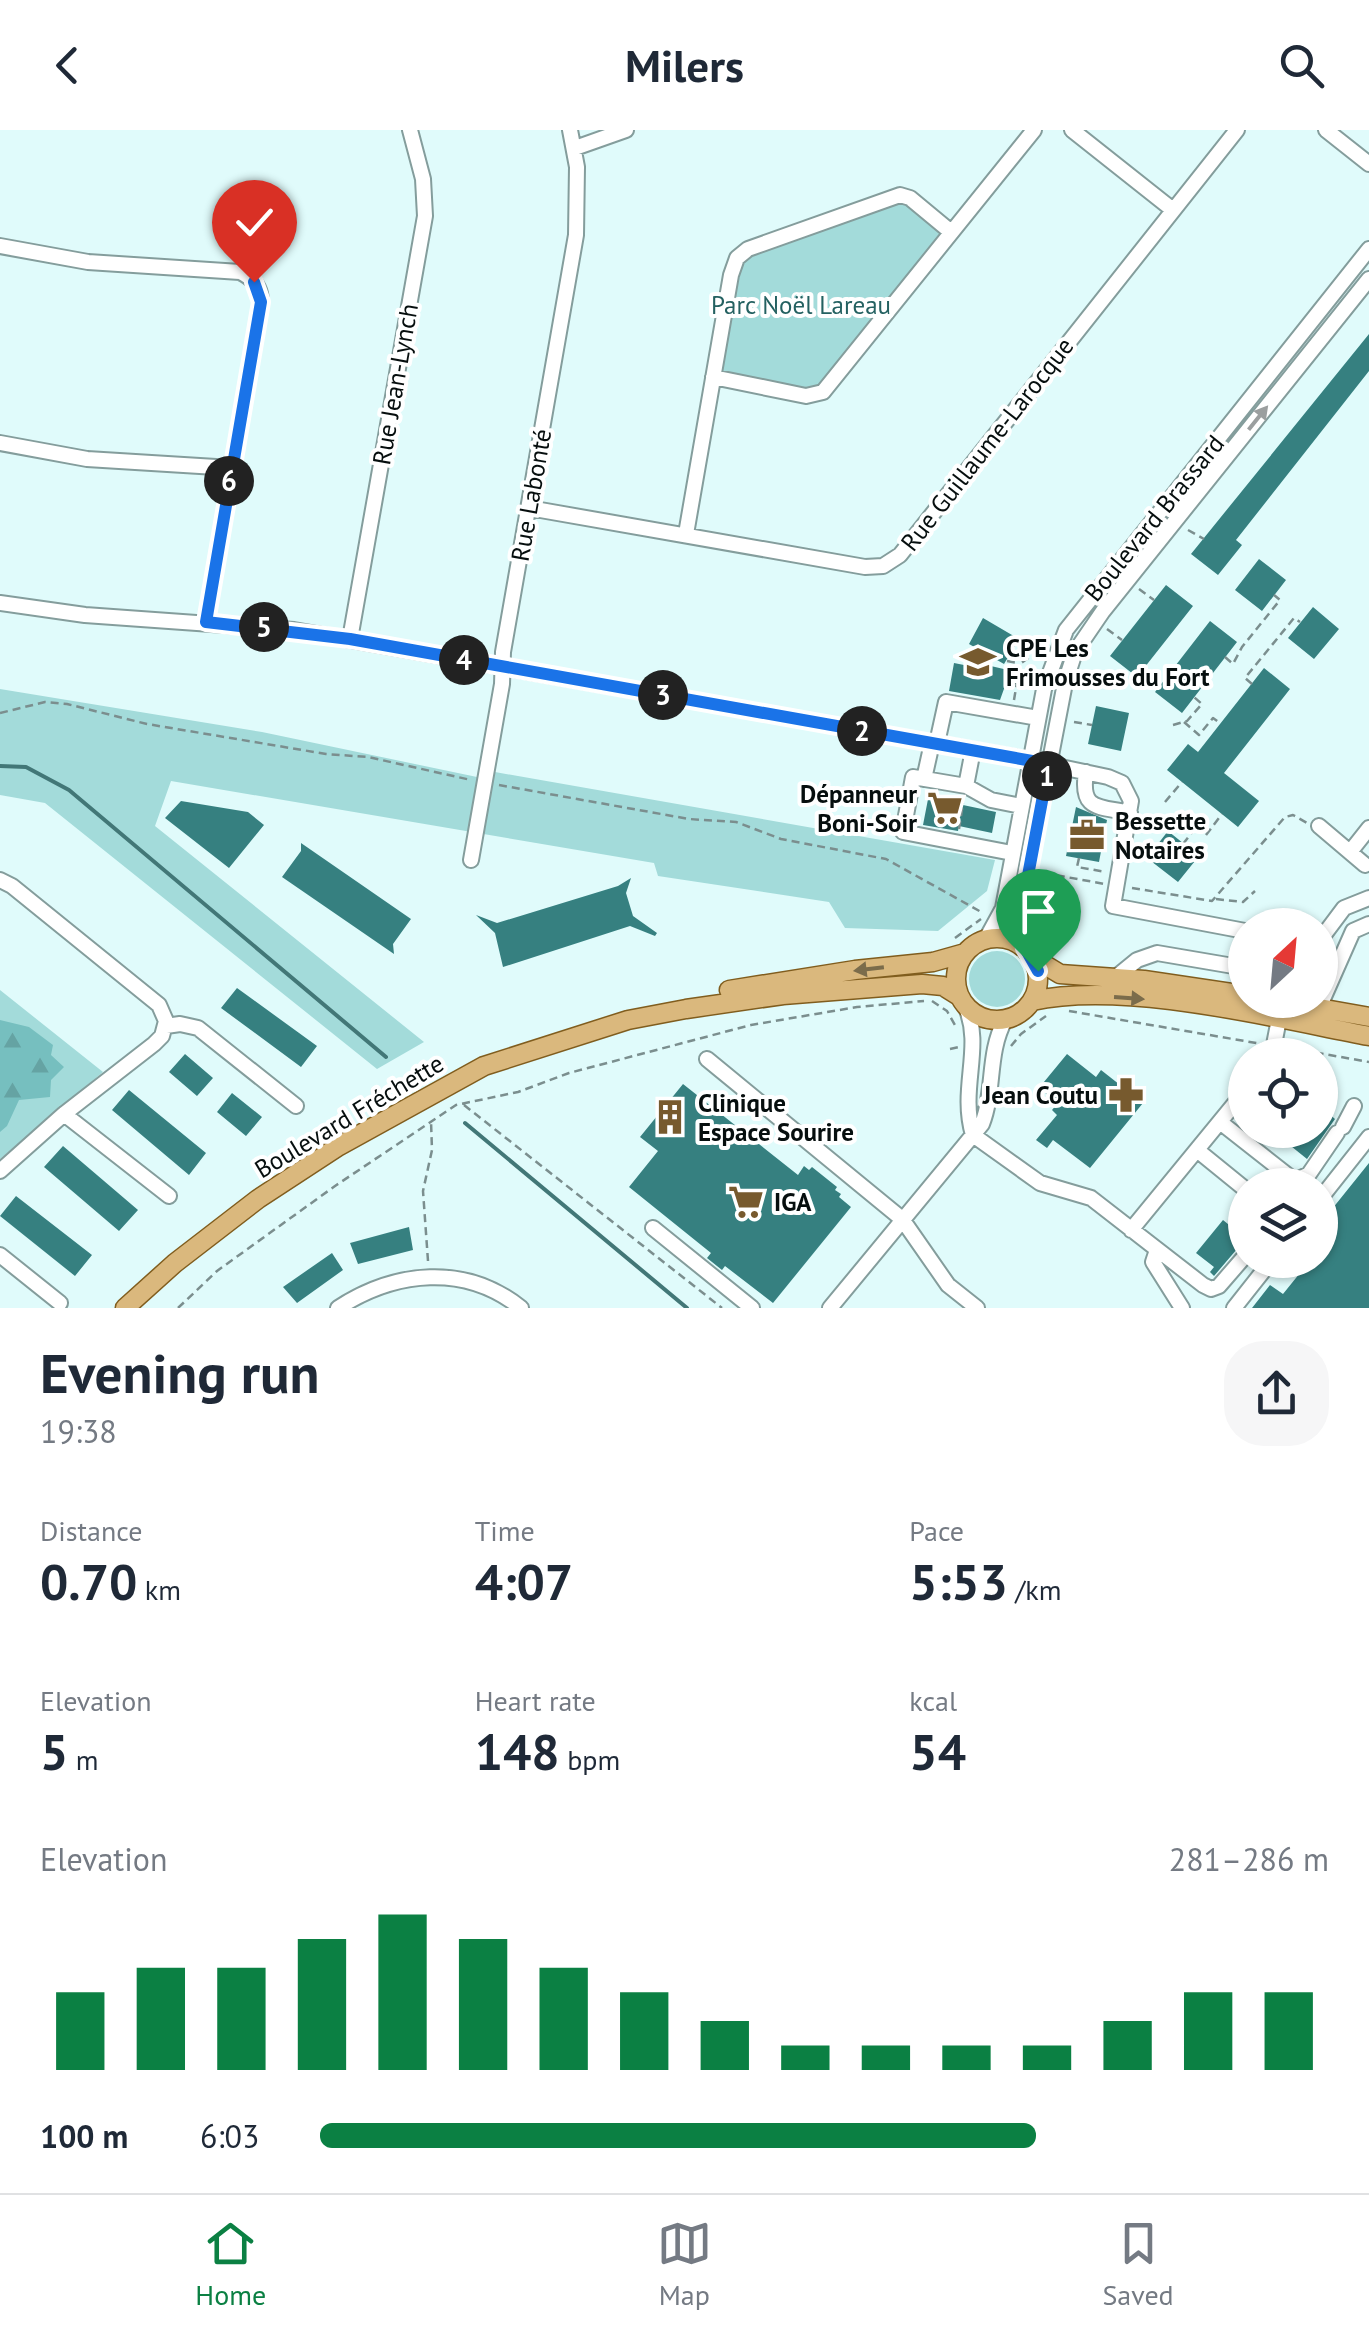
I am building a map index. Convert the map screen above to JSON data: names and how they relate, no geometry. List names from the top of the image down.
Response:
{
  "streets": {
    "main road": ["Boulevard Fréchette"],
    "street": [
      "Rue Jean-Lynch",
      "Rue Guillaume-Larocque",
      "Rue Labonté",
      "Boulevard Brassard"
    ]
  },
  "crossings": [
    ["Rue Guillaume-Larocque", "Rue Labonté"],
    ["Boulevard Brassard", "Boulevard Fréchette"]
  ],
  "parks": ["Parc Noël Lareau"],
  "places": {
    "school or university": ["CPE Les Frimousses du Fort"],
    "supermarket": ["Dépanneur Boni-Soir", "IGA"],
    "office": ["Bessette Notaires"],
    "pharmacy": ["Jean Coutu"],
    "building": ["Clinique Espace Sourire"]
  },
  "north": "top right",
  "page": {
    "header": "Milers",
    "pins": [
      "6",
      "5",
      "4",
      "3",
      "2",
      "1"
    ],
    "heading": ["Evening run", "19:38"],
    "stats": [
      ["Distance", "0.70 km"],
      ["Time", "4:07"],
      ["Pace", "5:53 /km"],
      ["Elevation", "5 m"],
      ["Heart rate", "148 bpm"],
      ["kcal", "54"]
    ],
    "chart": ["Elevation", "281–286 m"],
    "list": [
      {
        "name": "100 m",
        "note": "6:03"
      }
    ],
    "tabs": ["Home", "Map", "Saved"]
  }
}
